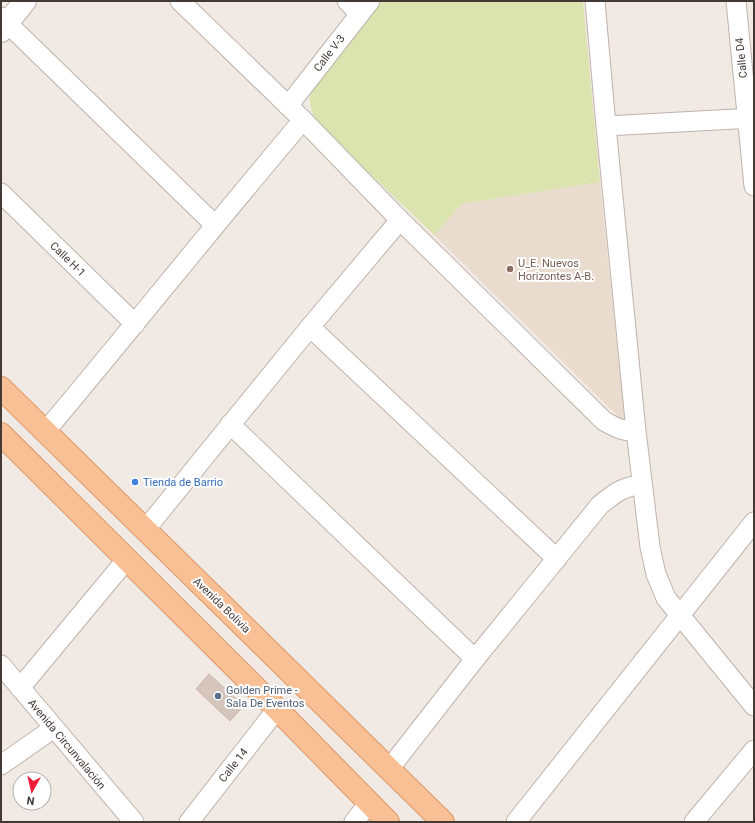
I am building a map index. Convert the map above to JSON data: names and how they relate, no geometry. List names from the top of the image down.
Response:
{
  "streets": {
    "main road": ["Avenida Bolivia"],
    "street": [
      "Calle V-3",
      "Calle D4",
      "Calle H-1",
      "Avenida Circunvalación",
      "Calle 14"
    ]
  },
  "places": ["U_E. Nuevos Horizontes A-B.", "Tienda de Barrio", "Golden Prime - Sala De Eventos"],
  "north": "bottom"
}
